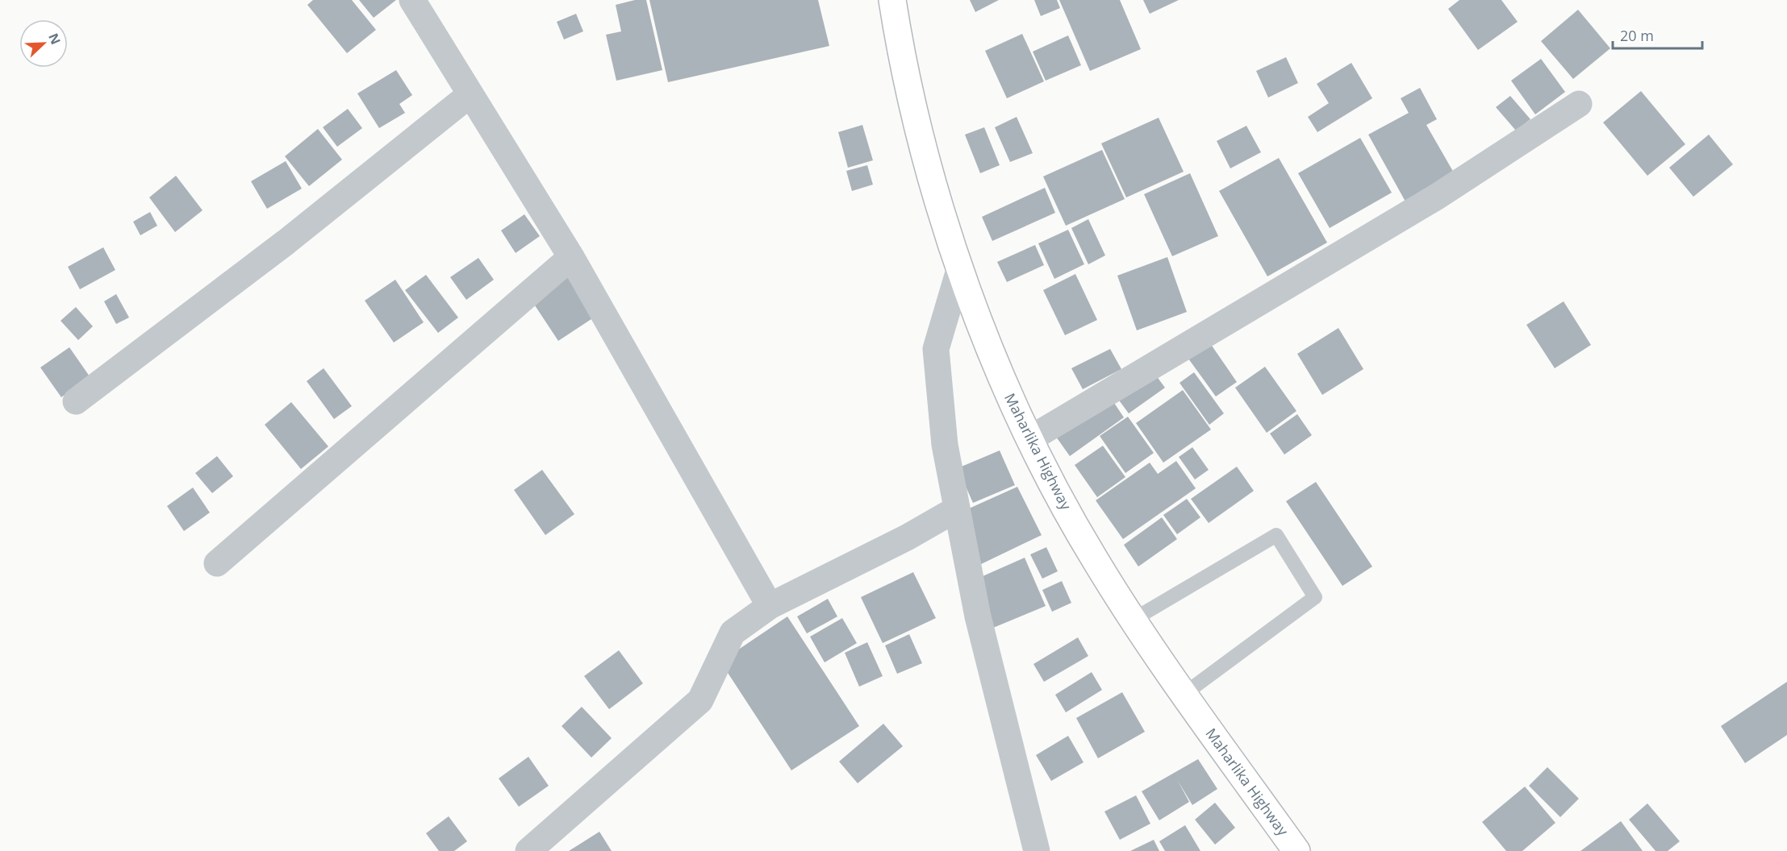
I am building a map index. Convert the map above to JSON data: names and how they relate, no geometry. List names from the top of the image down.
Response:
{
  "streets": {
    "main road": ["Maharlika Highway"]
  },
  "scale_bar": "20 m",
  "north": "top right"
}
